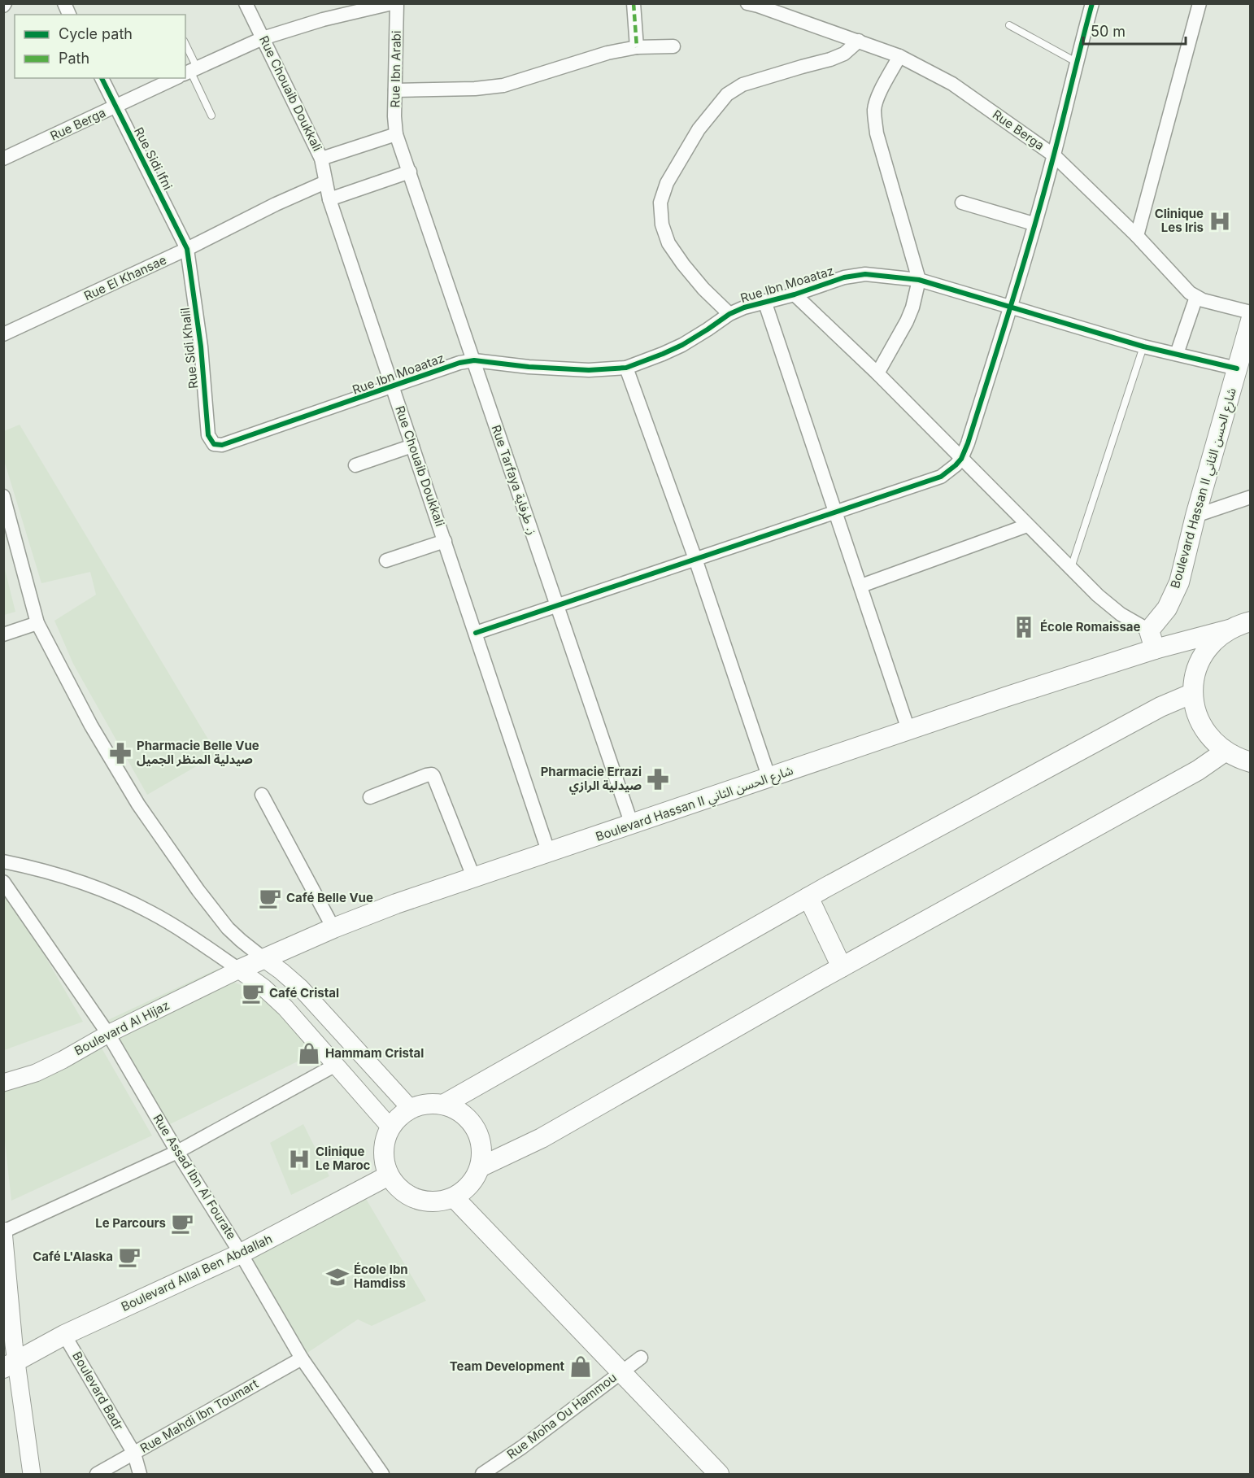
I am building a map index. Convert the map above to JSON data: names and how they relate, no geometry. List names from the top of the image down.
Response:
{
  "streets": {
    "main road": ["Boulevard Hassan II شارع الحسن الثاني", "Boulevard Allal Ben Abdallah"],
    "street": [
      "Rue Ibn Arabi",
      "Rue Chouaib Doukkali",
      "Rue Berga",
      "Rue Sidi Ifni",
      "Rue El Khansae",
      "Rue Ibn Moaataz",
      "Rue Sidi Khalil",
      "Rue Tarfaya ز. طرفاية",
      "Boulevard Al Hijaz",
      "Rue Assad Ibn Al Fourate",
      "Boulevard Badr",
      "Rue Mahdi Ibn Toumart",
      "Rue Moha Ou Hammou"
    ]
  },
  "crossings": [
    ["Rue Ibn Arabi", "Rue Tarfaya ز. طرفاية"],
    ["Rue Chouaib Doukkali", "Rue Berga"],
    ["Rue Chouaib Doukkali", "Rue El Khansae"],
    ["Rue Chouaib Doukkali", "Rue Ibn Moaataz"],
    ["Rue Chouaib Doukkali", "Boulevard Hassan II شارع الحسن الثاني"],
    ["Rue Berga", "Rue Sidi Ifni"],
    ["Rue Sidi Ifni", "Rue El Khansae"],
    ["Rue Sidi Ifni", "Rue Sidi Khalil"],
    ["Rue El Khansae", "Rue Sidi Khalil"],
    ["Rue Ibn Moaataz", "Rue Sidi Khalil"],
    ["Rue Ibn Moaataz", "Rue Tarfaya ز. طرفاية"],
    ["Rue Ibn Moaataz", "Boulevard Hassan II شارع الحسن الثاني"],
    ["Rue Tarfaya ز. طرفاية", "Boulevard Hassan II شارع الحسن الثاني"],
    ["Boulevard Hassan II شارع الحسن الثاني", "Boulevard Al Hijaz"],
    ["Boulevard Al Hijaz", "Rue Assad Ibn Al Fourate"],
    ["Rue Assad Ibn Al Fourate", "Boulevard Allal Ben Abdallah"],
    ["Rue Assad Ibn Al Fourate", "Rue Mahdi Ibn Toumart"],
    ["Boulevard Allal Ben Abdallah", "Boulevard Badr"],
    ["Boulevard Badr", "Rue Mahdi Ibn Toumart"]
  ],
  "places": {
    "hospital": ["Clinique Les Iris", "Clinique Le Maroc"],
    "building": ["École Romaissae"],
    "pharmacy": ["Pharmacie Belle Vue صيدلية المنظر الجميل", "Pharmacie Errazi صيدلية الرازي"],
    "cafe": [
      "Café Belle Vue",
      "Café Cristal",
      "Le Parcours",
      "Café L'Alaska"
    ],
    "shop": ["Hammam Cristal", "Team Development"],
    "school or university": ["École Ibn Hamdiss"]
  },
  "legend": ["Cycle path", "Path"],
  "scale_bar": "50 m"
}
